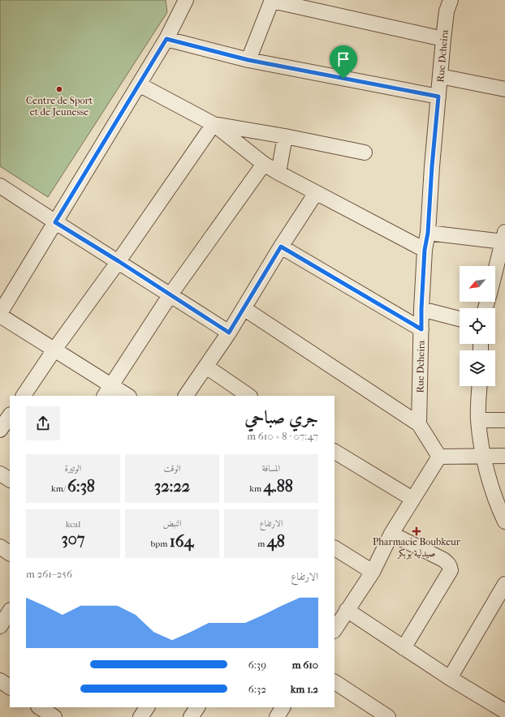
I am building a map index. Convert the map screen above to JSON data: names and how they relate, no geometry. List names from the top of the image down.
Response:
{
  "streets": {
    "street": ["Rue Dcheira"]
  },
  "places": {
    "other": ["Centre de Sport et de Jeunesse"],
    "health": ["Pharmacie Boubkeur صيدلية بوبكر"]
  },
  "north": "bottom left",
  "page": {
    "heading": ["جري صباحي", "07:47 · 8 × 610 m"],
    "stats": [
      ["المسافة", "4.88 km"],
      ["الوقت", "32:22"],
      ["الوتيرة", "6:38 /km"],
      ["الارتفاع", "48 m"],
      ["النبض", "164 bpm"],
      ["kcal", "307"]
    ],
    "chart": ["الارتفاع", "256–261 m"],
    "list": [
      {
        "name": "610 m",
        "note": "6:39"
      },
      {
        "name": "1.2 km",
        "note": "6:32"
      }
    ]
  }
}
